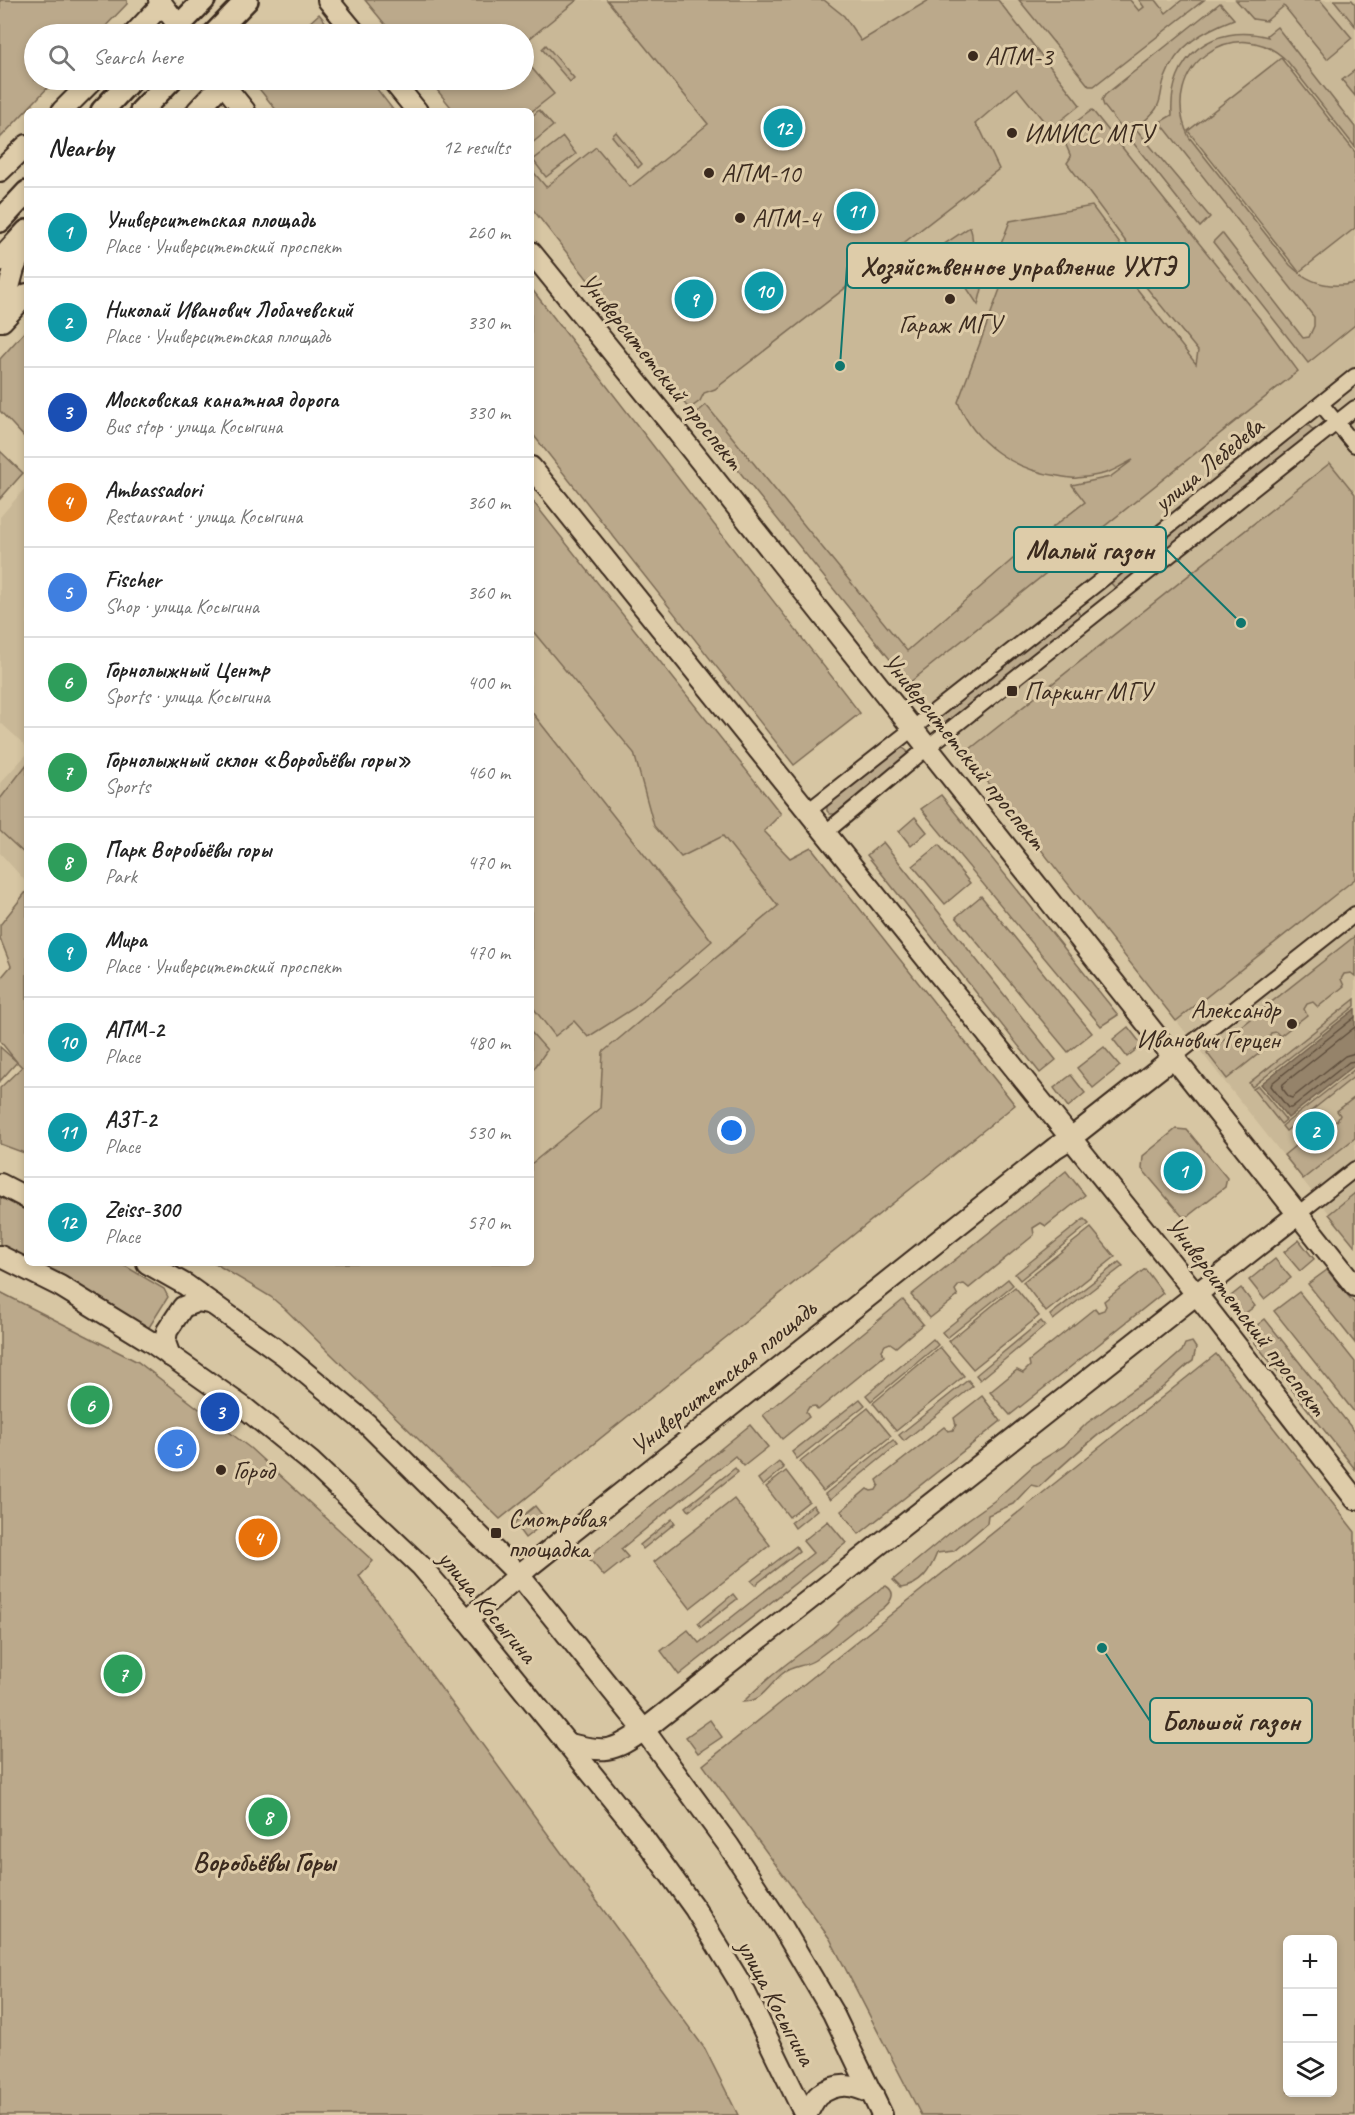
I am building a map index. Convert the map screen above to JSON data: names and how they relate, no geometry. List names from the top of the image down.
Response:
{
  "streets": {
    "main road": ["Университетский проспект", "Университетская площадь", "улица Косыгина"],
    "street": ["улица Лебедева"]
  },
  "crossings": [
    ["Университетский проспект", "улица Лебедева"],
    ["Университетский проспект", "Университетская площадь"],
    ["Университетская площадь", "улица Косыгина"]
  ],
  "districts": ["Воробьёвы Горы"],
  "places": {
    "other": [
      "АПМ-3",
      "ИМИСС МГУ",
      "АПМ-10",
      "АПМ-4",
      "Гараж МГУ",
      "Хозяйственное управление УХТЭ",
      "Малый газон",
      "Александр Иванович Герцен",
      "Город",
      "Большой газон"
    ],
    "transit": ["Паркинг МГУ", "Смотровая площадка"]
  },
  "page": {
    "search": "Search here",
    "pins": [
      "12",
      "11",
      "10",
      "9",
      "2",
      "1",
      "6",
      "3",
      "5",
      "4",
      "7",
      "8"
    ],
    "heading": ["Nearby", "12 results"],
    "list": [
      {
        "mark": "1",
        "name": "Университетская площадь",
        "note": "Place · Университетский проспект",
        "value": "260 m"
      },
      {
        "mark": "2",
        "name": "Николай Иванович Лобачевский",
        "note": "Place · Университетская площадь",
        "value": "330 m"
      },
      {
        "mark": "3",
        "name": "Московская канатная дорога",
        "note": "Bus stop · улица Косыгина",
        "value": "330 m"
      },
      {
        "mark": "4",
        "name": "Ambassadori",
        "note": "Restaurant · улица Косыгина",
        "value": "360 m"
      },
      {
        "mark": "5",
        "name": "Fischer",
        "note": "Shop · улица Косыгина",
        "value": "360 m"
      },
      {
        "mark": "6",
        "name": "Горнолыжный Центр",
        "note": "Sports · улица Косыгина",
        "value": "400 m"
      },
      {
        "mark": "7",
        "name": "Горнолыжный склон «Воробьёвы горы»",
        "note": "Sports",
        "value": "460 m"
      },
      {
        "mark": "8",
        "name": "Парк Воробьёвы горы",
        "note": "Park",
        "value": "470 m"
      },
      {
        "mark": "9",
        "name": "Мира",
        "note": "Place · Университетский проспект",
        "value": "470 m"
      },
      {
        "mark": "10",
        "name": "АПМ-2",
        "note": "Place",
        "value": "480 m"
      },
      {
        "mark": "11",
        "name": "АЗТ-2",
        "note": "Place",
        "value": "530 m"
      },
      {
        "mark": "12",
        "name": "Zeiss-300",
        "note": "Place",
        "value": "570 m"
      }
    ],
    "map_buttons": ["+", "−"]
  }
}
